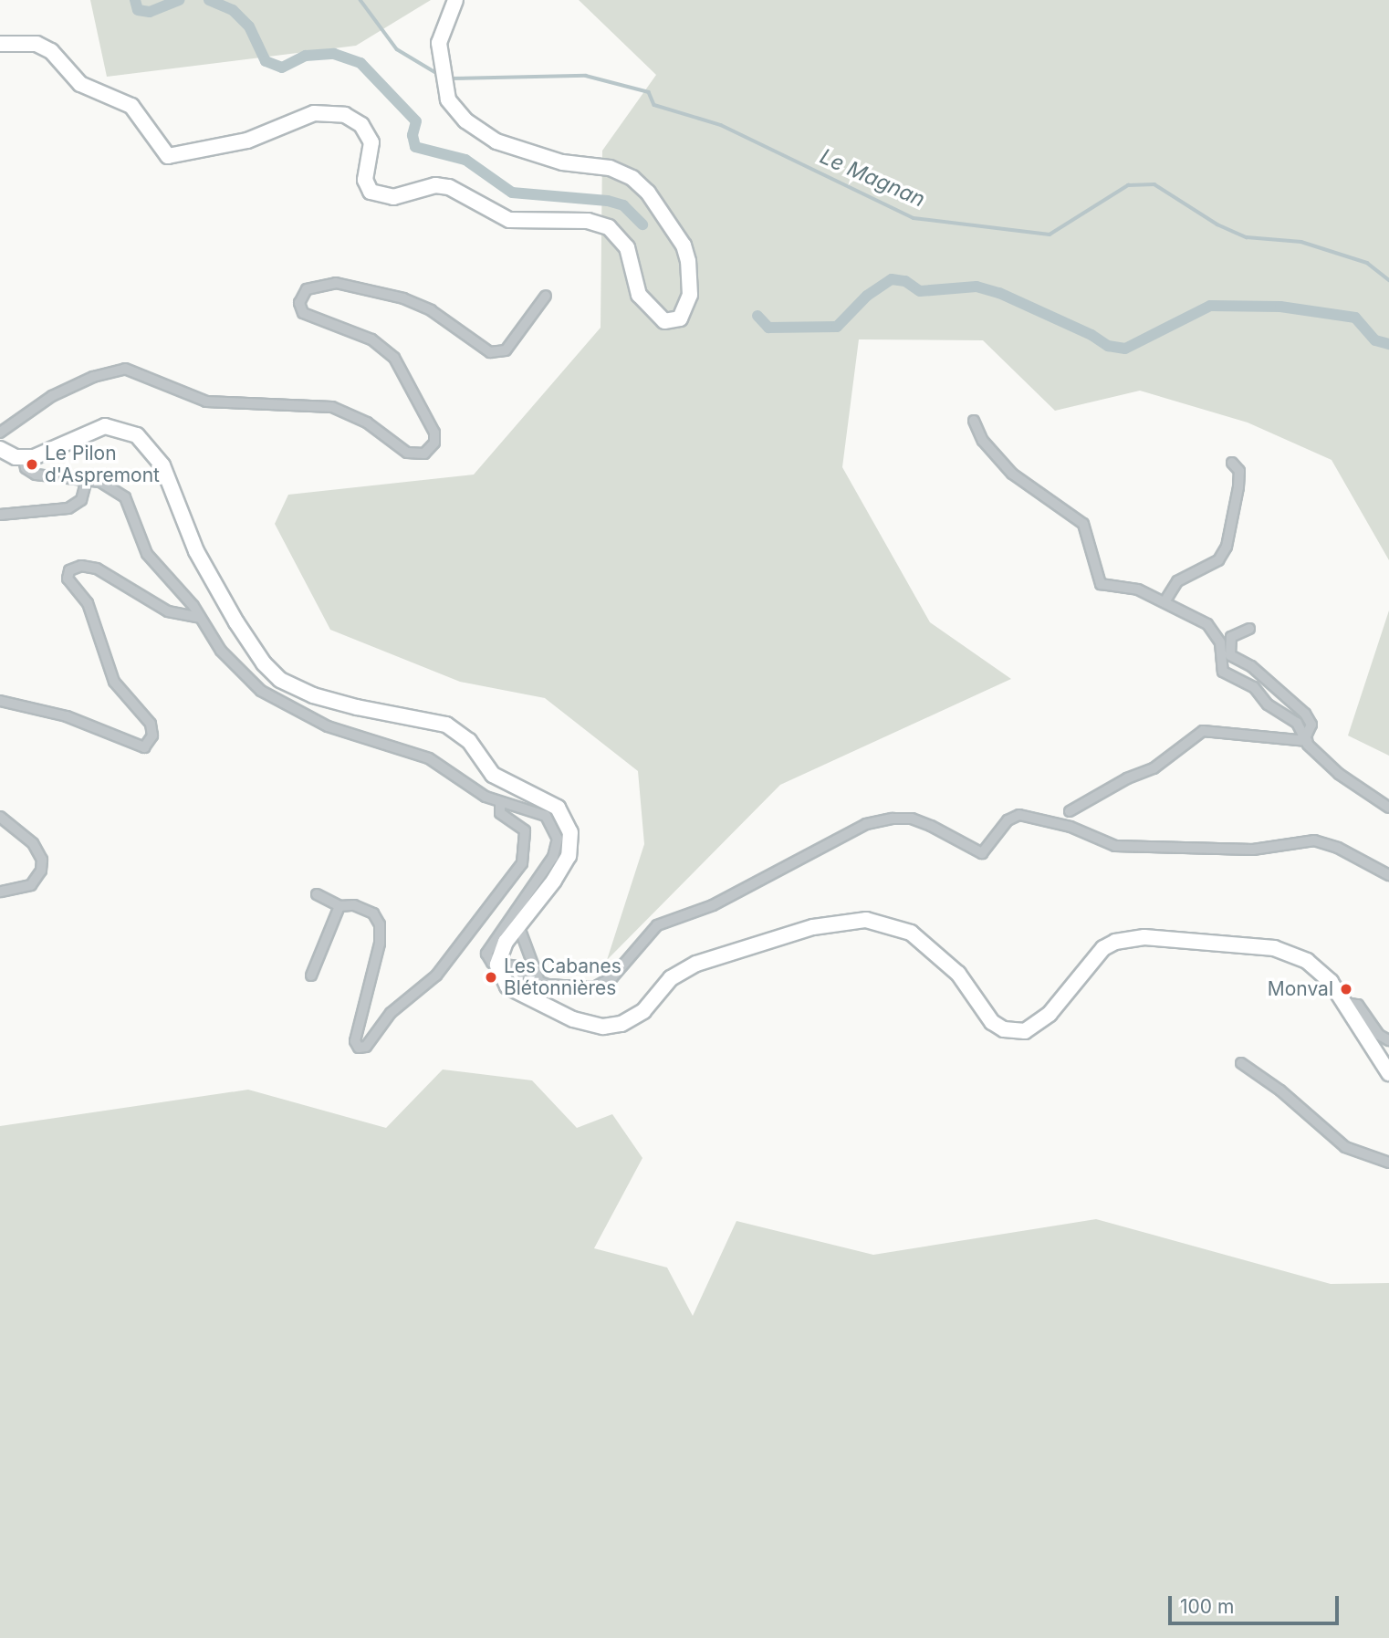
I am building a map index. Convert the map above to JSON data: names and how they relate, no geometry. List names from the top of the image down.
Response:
{
  "water": ["Le Magnan"],
  "places": ["Le Pilon d'Aspremont", "Les Cabanes Blétonnières", "Monval"],
  "scale_bar": "100 m"
}
